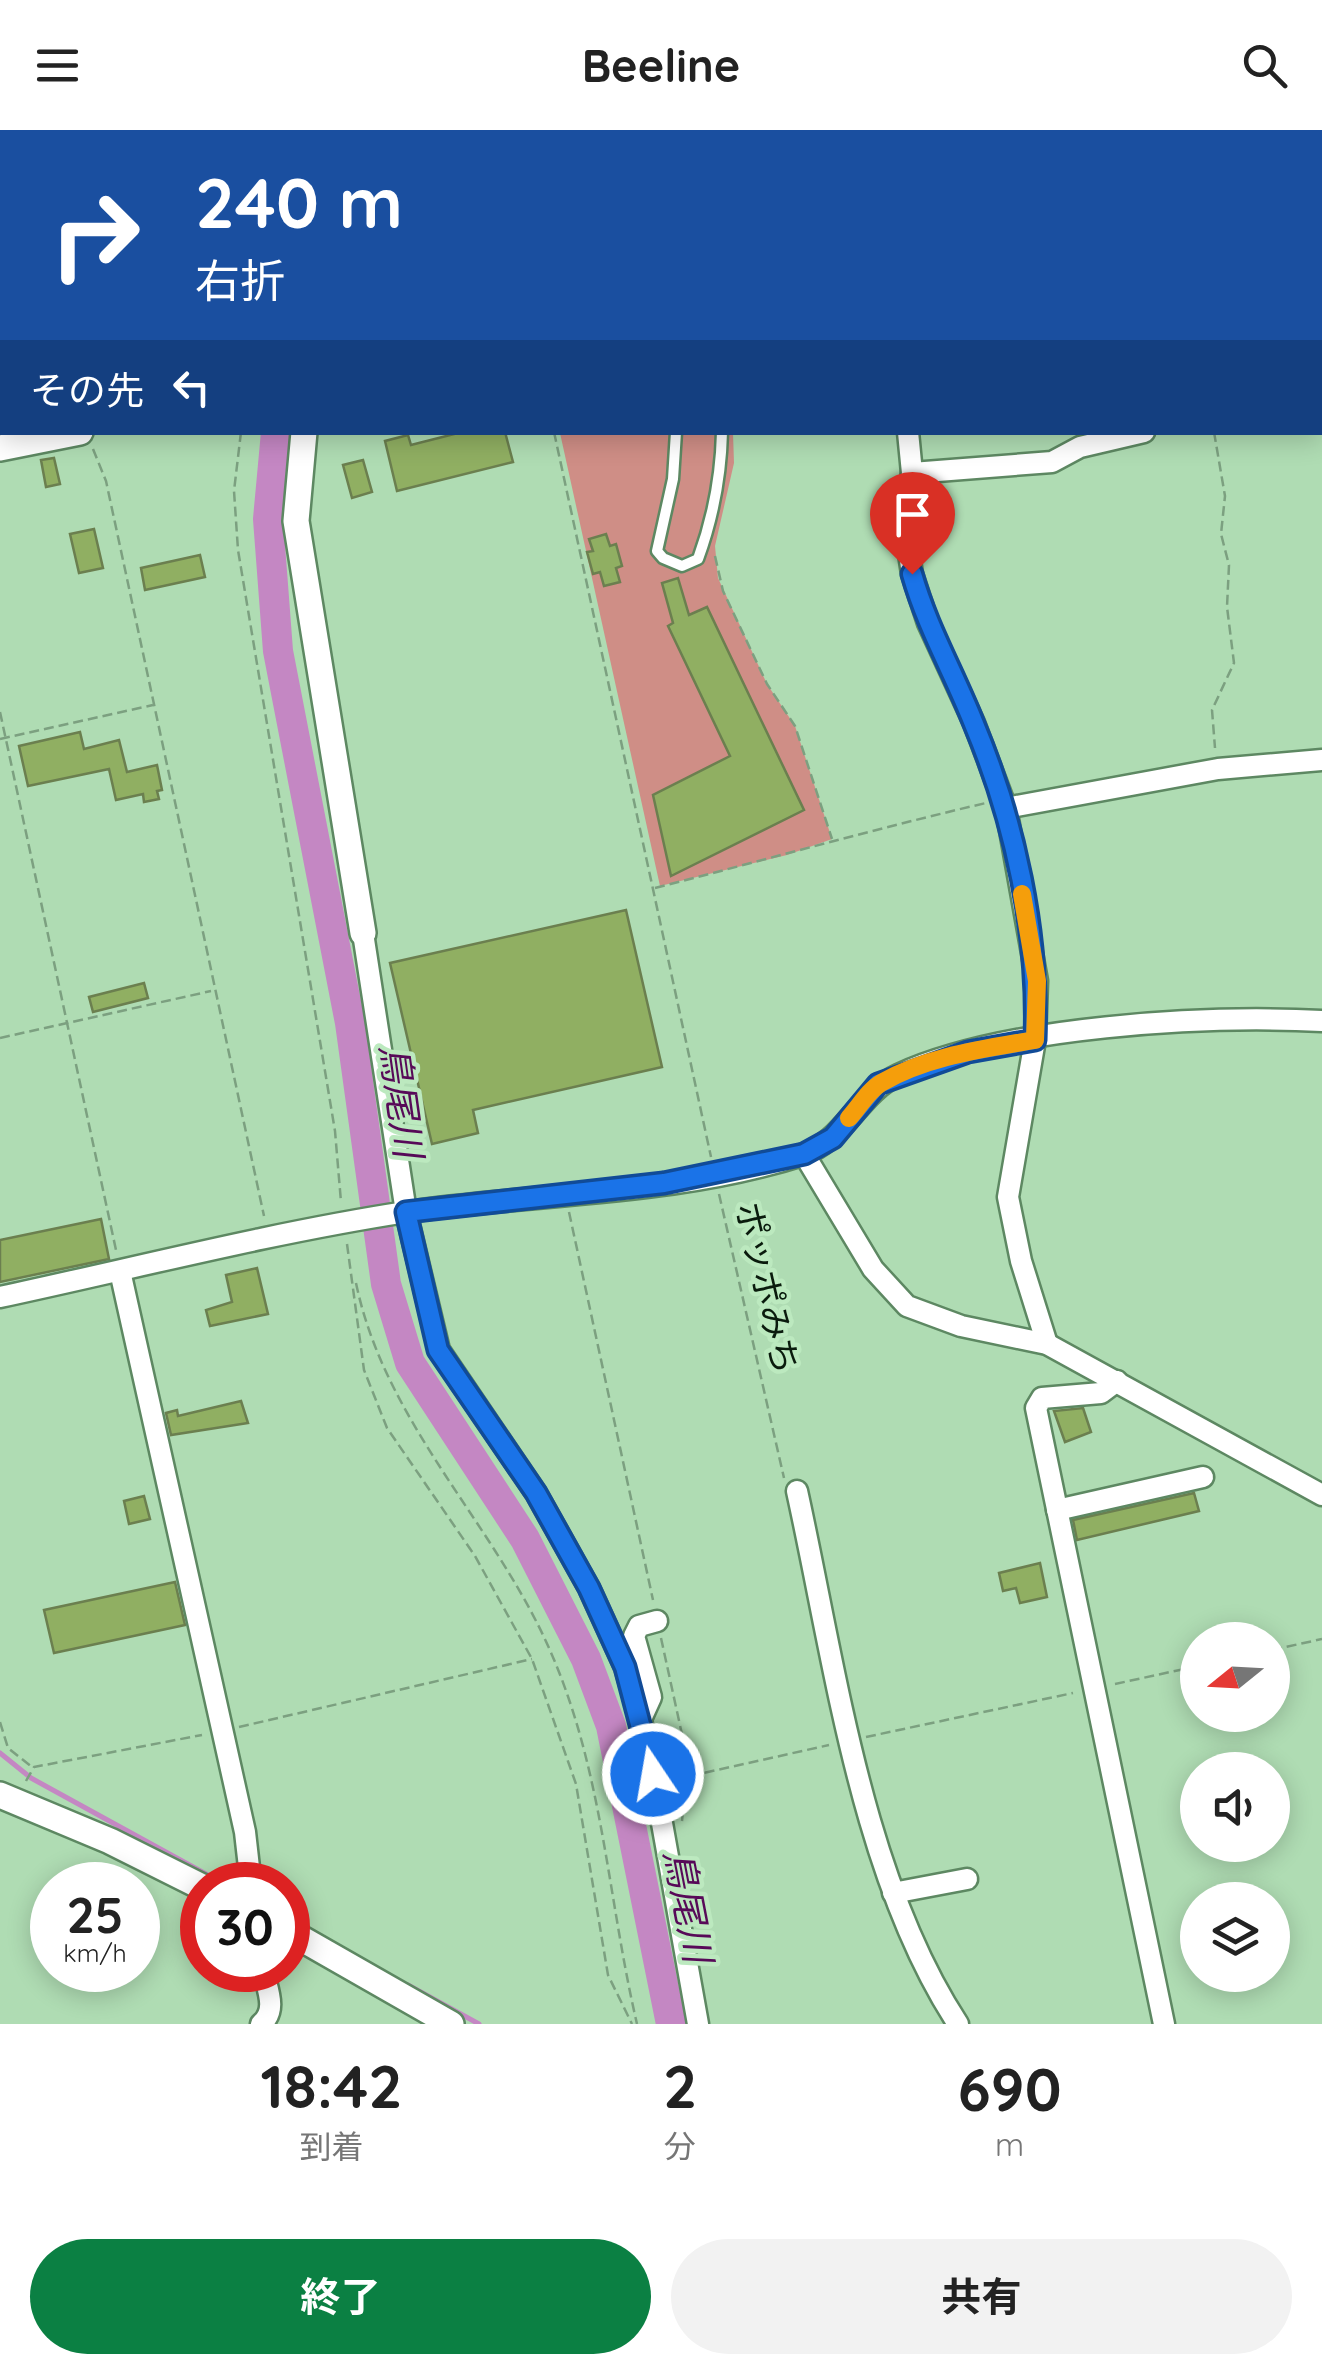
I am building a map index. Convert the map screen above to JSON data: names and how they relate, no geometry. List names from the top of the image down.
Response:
{
  "streets": {
    "path": ["ポッポみち"]
  },
  "water": ["鳥尾川"],
  "north": "left",
  "page": {
    "header": "Beeline",
    "turn": ["240 m", "右折"],
    "then": "その先",
    "speed": "25 km/h",
    "limit": "30",
    "eta": [
      "18:42",
      "到着",
      "2",
      "分",
      "690",
      "m"
    ],
    "buttons": ["終了", "共有"]
  }
}
